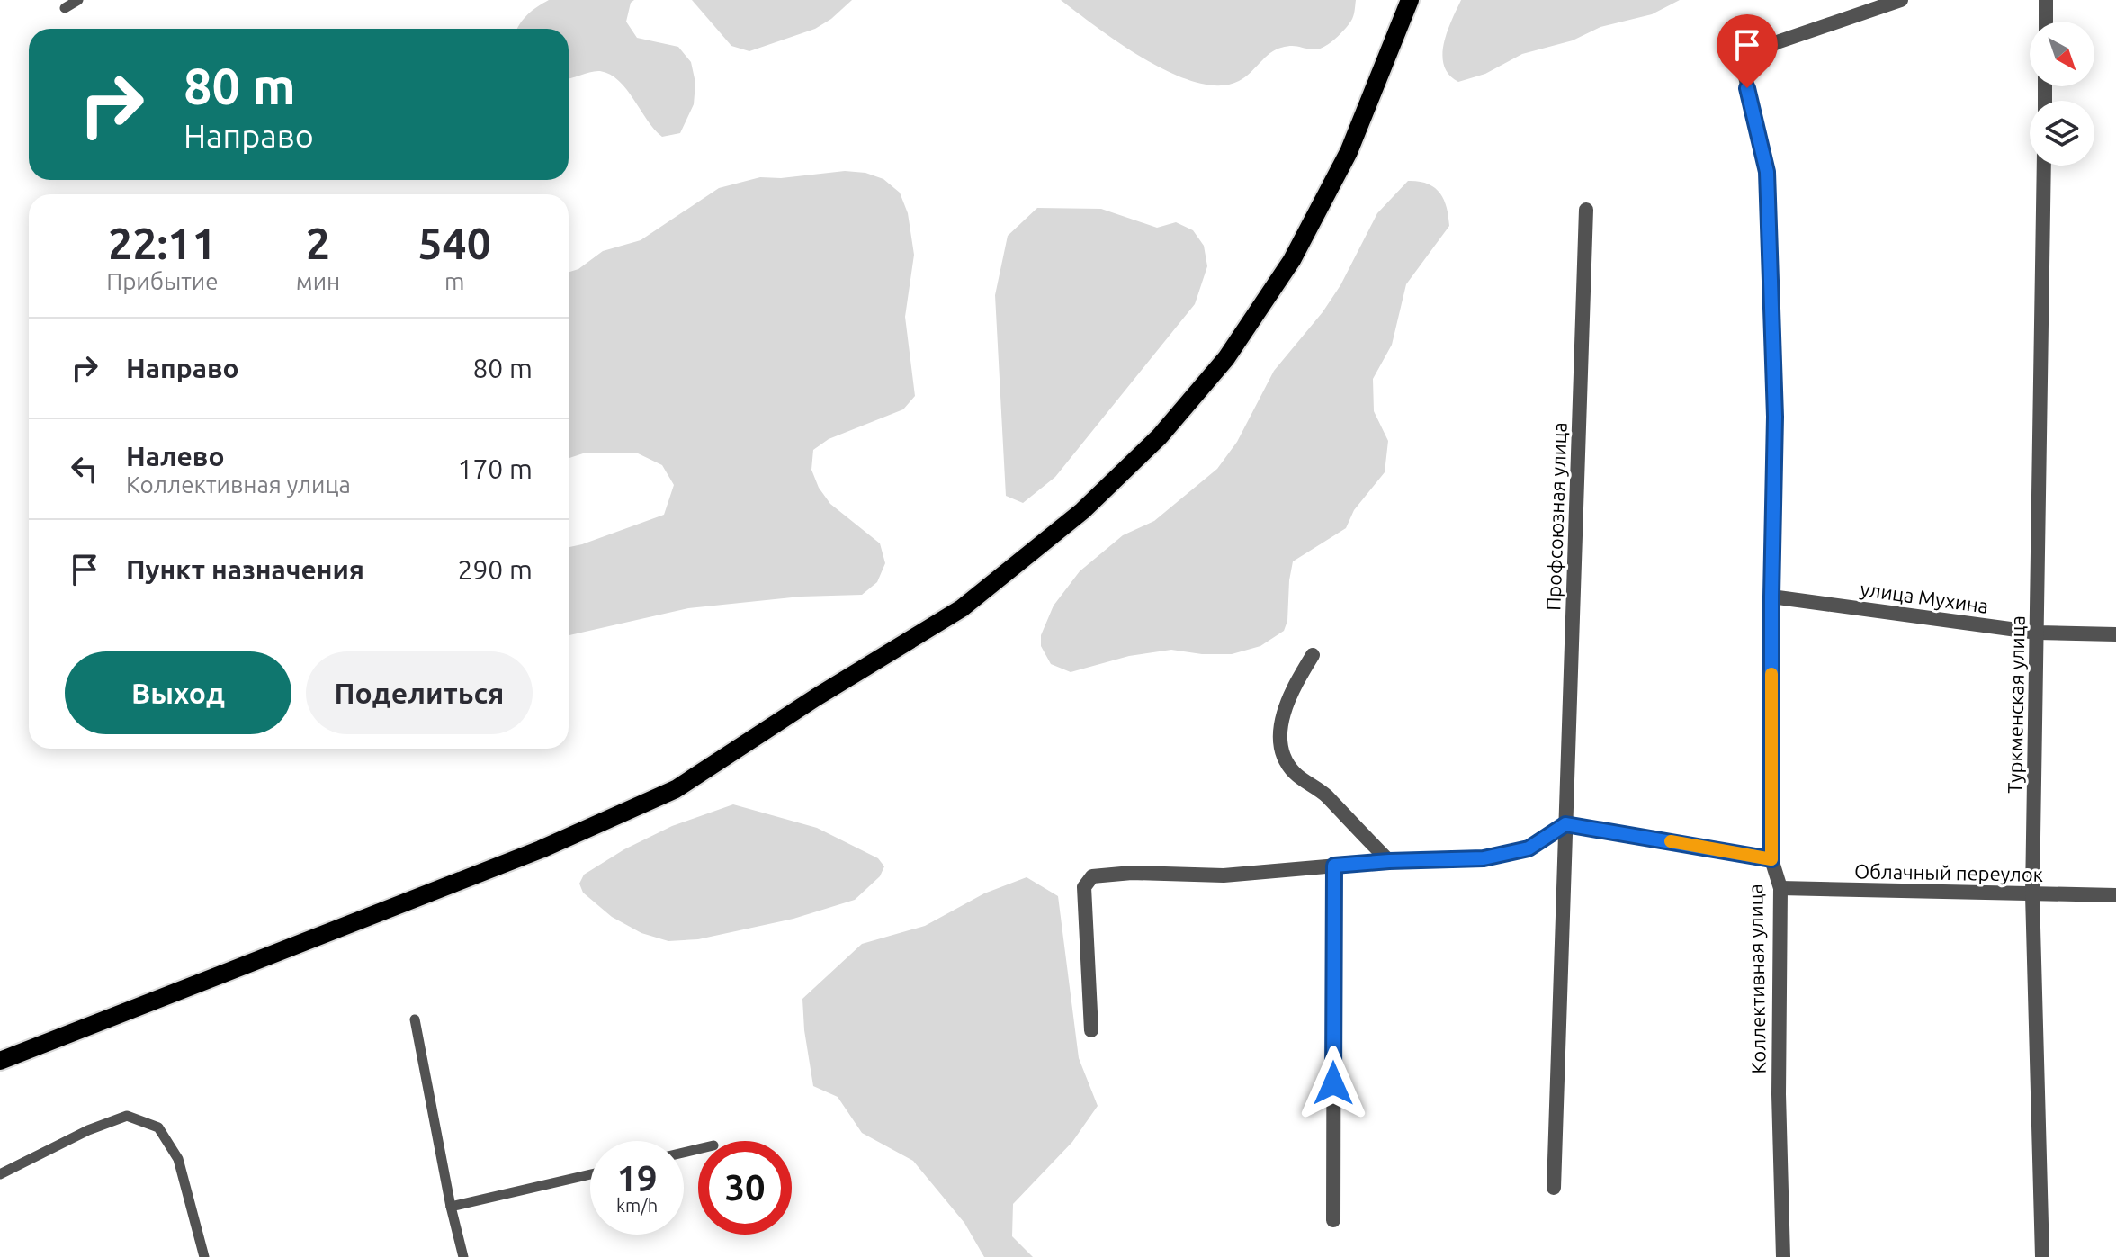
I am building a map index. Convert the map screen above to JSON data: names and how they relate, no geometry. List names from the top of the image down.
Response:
{
  "streets": {
    "street": [
      "Профсоюзная улица",
      "улица Мухина",
      "Туркменская улица",
      "Облачный переулок",
      "Коллективная улица"
    ]
  },
  "crossings": [
    ["улица Мухина", "Туркменская улица"],
    ["улица Мухина", "Коллективная улица"],
    ["Туркменская улица", "Облачный переулок"],
    ["Облачный переулок", "Коллективная улица"]
  ],
  "north": "bottom right",
  "page": {
    "turn": ["80 m", "Направо"],
    "eta": [
      "22:11",
      "Прибытие",
      "2",
      "мин",
      "540",
      "m"
    ],
    "list": [
      {
        "name": "Направо",
        "value": "80 m"
      },
      {
        "name": "Налево",
        "note": "Коллективная улица",
        "value": "170 m"
      },
      {
        "name": "Пункт назначения",
        "value": "290 m"
      }
    ],
    "buttons": ["Выход", "Поделиться"],
    "speed": "19 km/h",
    "limit": "30"
  }
}
